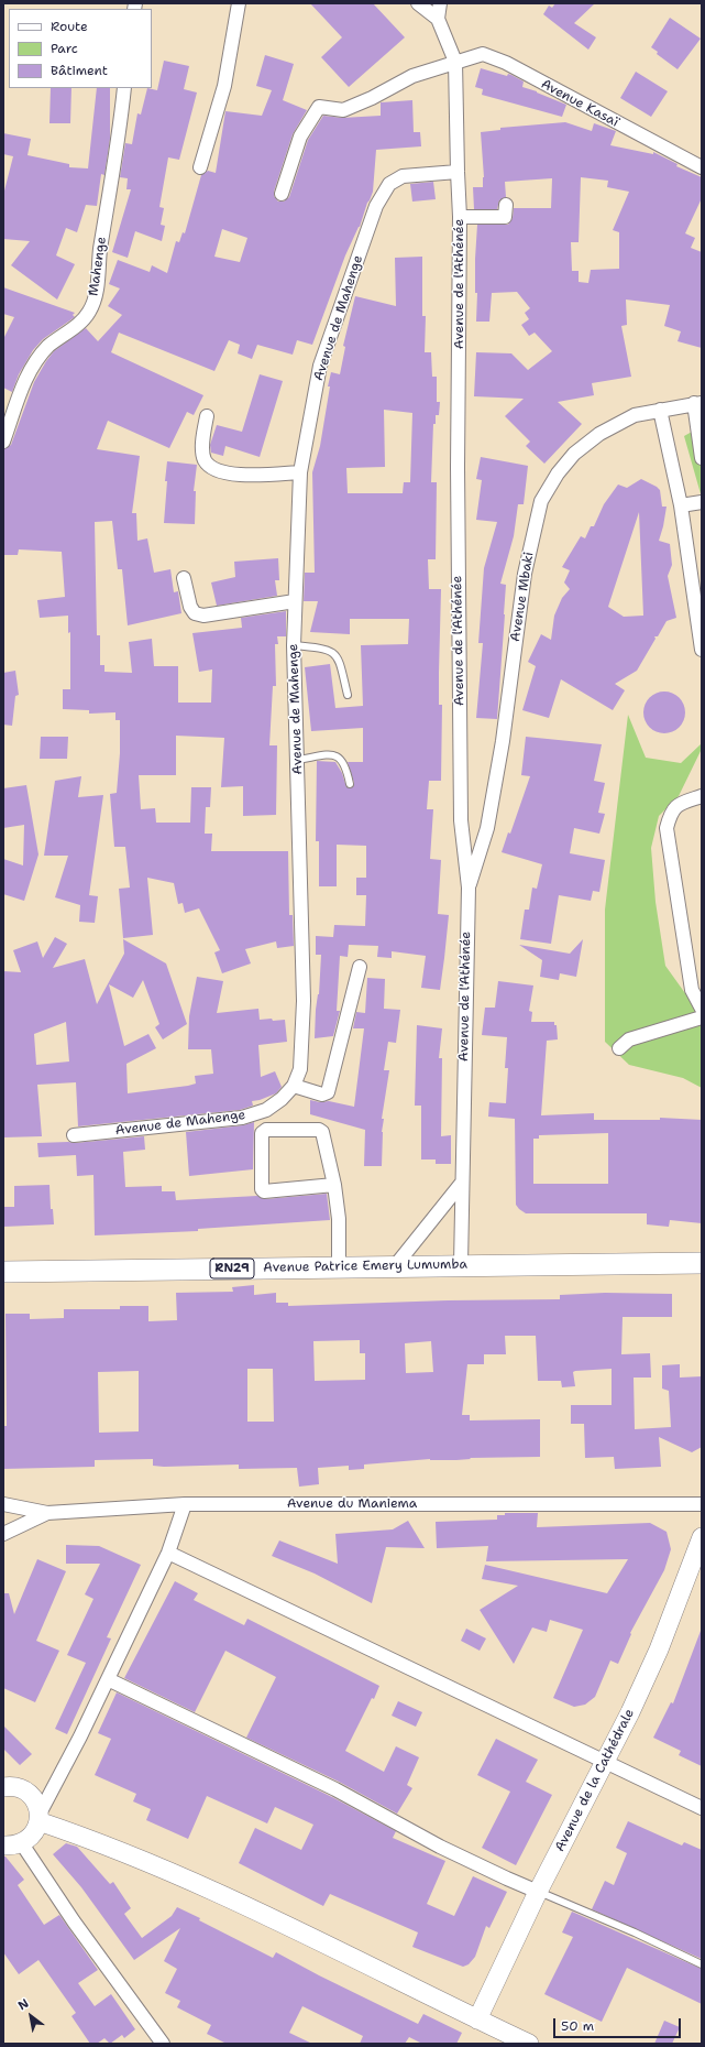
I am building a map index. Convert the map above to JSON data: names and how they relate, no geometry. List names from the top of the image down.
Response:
{
  "streets": {
    "main road": ["Avenue Patrice Emery Lumumba", "RN29"],
    "street": [
      "Avenue Kasaï",
      "Mahenge",
      "Avenue de l'Athénée",
      "Avenue de Mahenge",
      "Avenue Mbaki",
      "Avenue du Maniema",
      "Avenue de la Cathédrale"
    ]
  },
  "crossings": [
    ["Avenue Kasaï", "Avenue de l'Athénée"],
    ["Avenue de l'Athénée", "Avenue de Mahenge"],
    ["Avenue de l'Athénée", "Avenue Mbaki"],
    ["Avenue de l'Athénée", "Avenue Patrice Emery Lumumba"]
  ],
  "legend": ["Route", "Parc", "Bâtiment"],
  "scale_bar": "50 m",
  "north": "top left"
}
